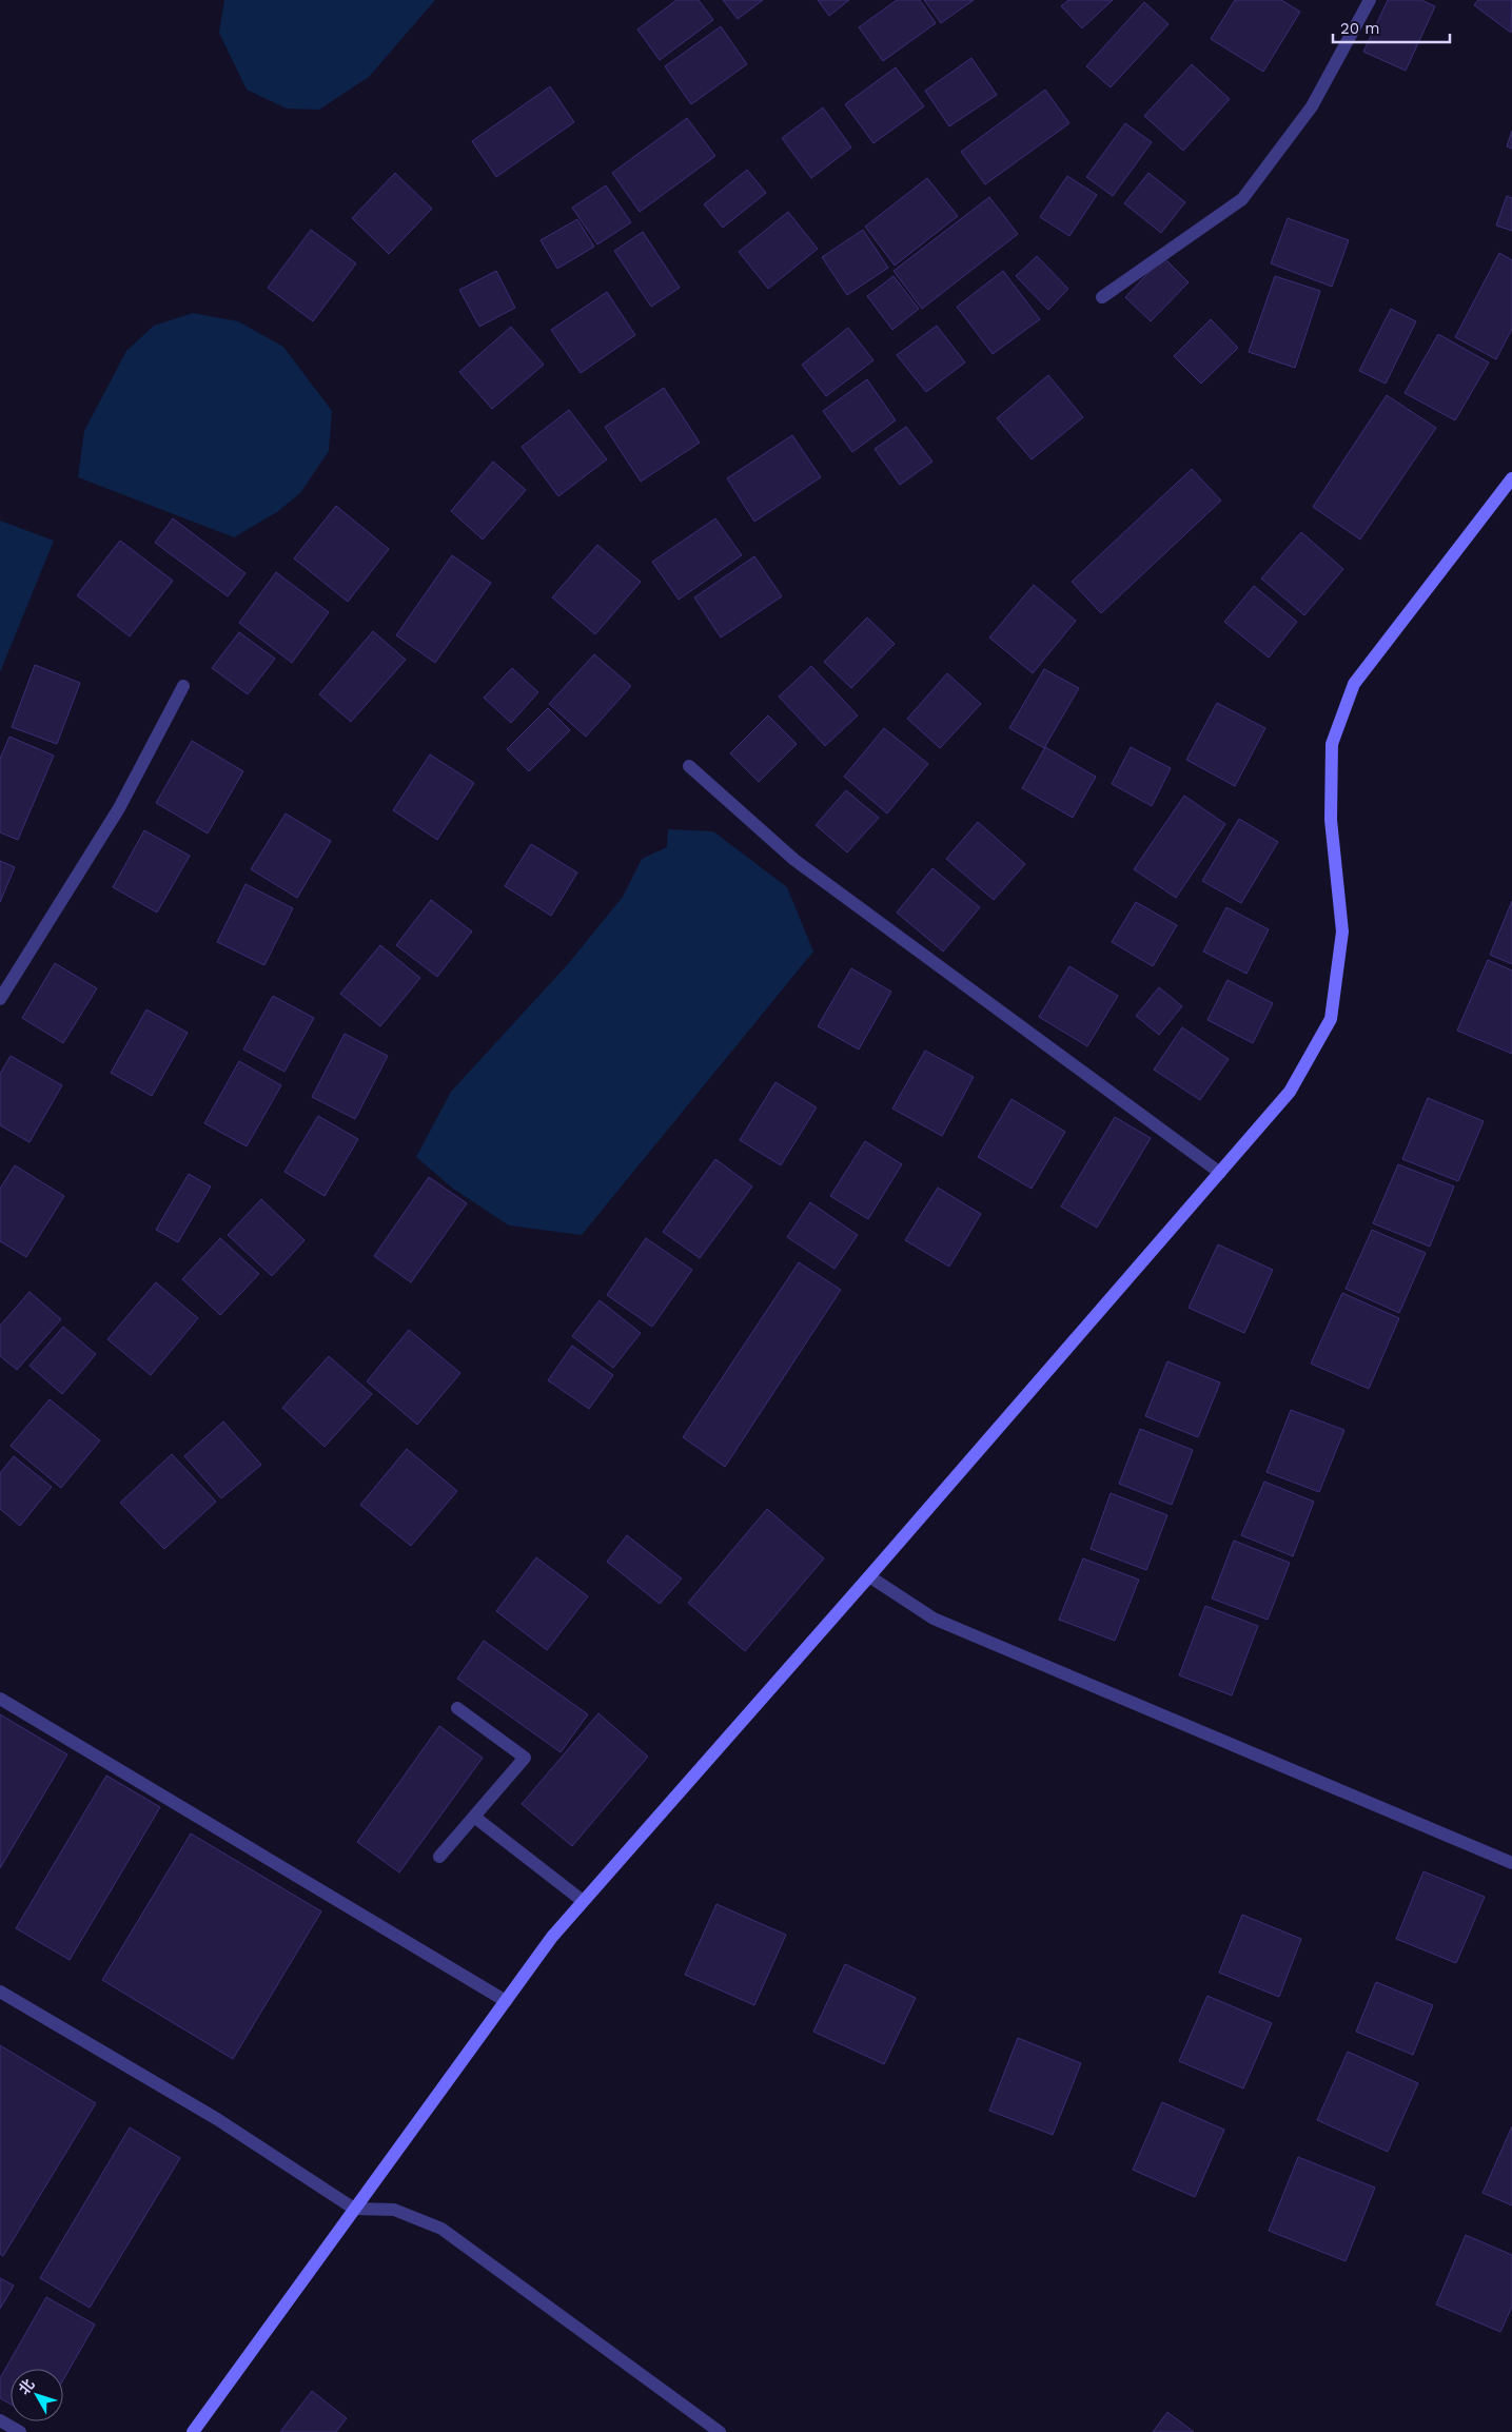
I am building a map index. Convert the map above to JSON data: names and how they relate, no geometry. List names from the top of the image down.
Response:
{
  "scale_bar": "20 m",
  "north": "top left"
}
